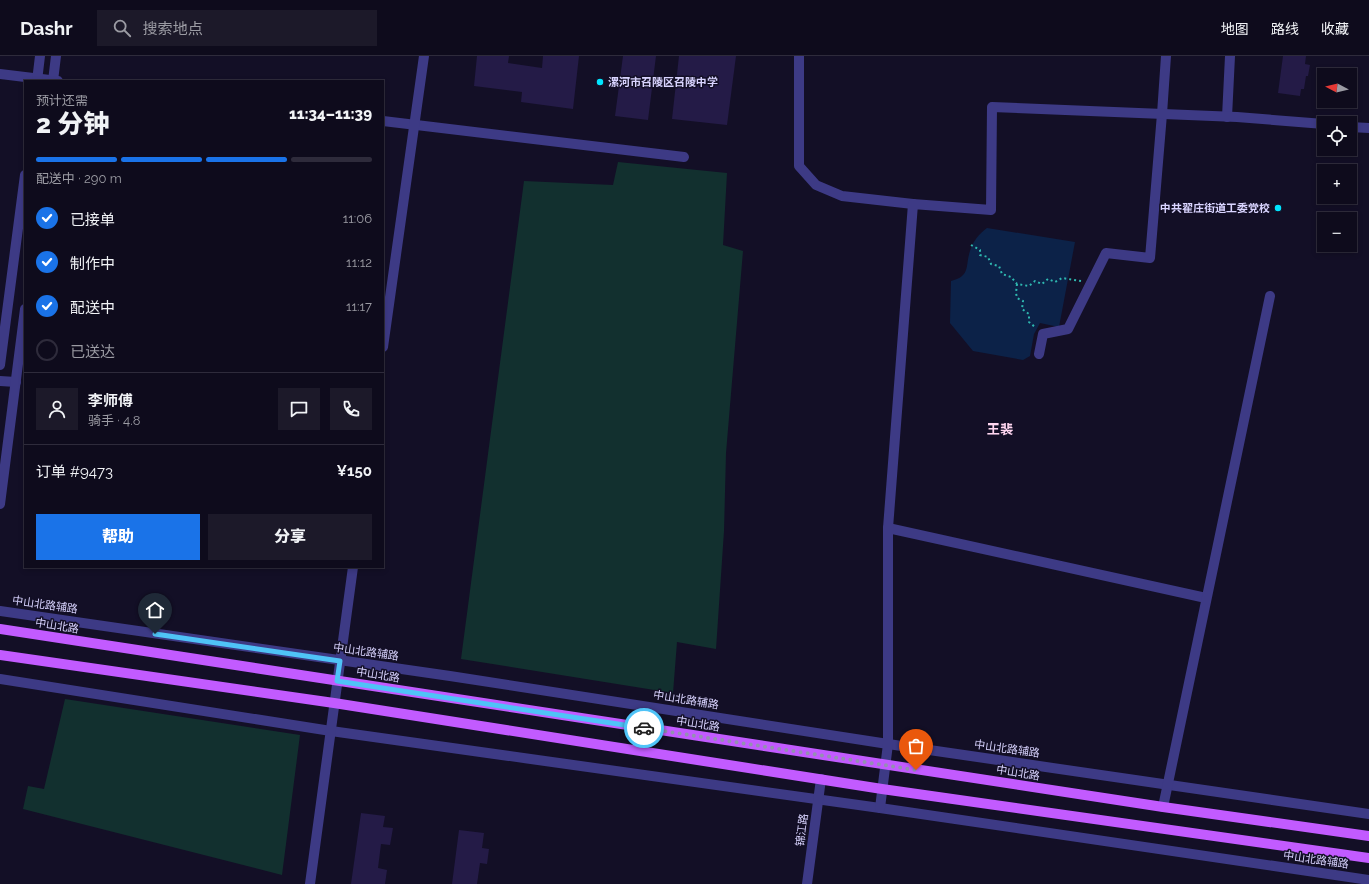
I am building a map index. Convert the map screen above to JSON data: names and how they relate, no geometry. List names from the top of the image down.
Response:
{
  "streets": {
    "main road": ["中山北路"],
    "street": ["中山北路辅路", "锦江路"]
  },
  "crossings": [
    ["中山北路辅路", "锦江路"]
  ],
  "districts": ["王裴"],
  "places": ["漯河市召陵区召陵中学", "中共翟庄街道工委党校"],
  "north": "left",
  "page": {
    "header": "Dashr",
    "search": "搜索地点",
    "nav": ["地图", "路线", "收藏"],
    "map_buttons": ["+", "−"],
    "heading": ["2 分钟", "预计还需", "11:34–11:39"],
    "panel": [
      "李师傅",
      "骑手 · 4.8",
      "订单 #9473",
      "¥150"
    ],
    "bar": "配送中 · 290 m",
    "list": [
      ["已接单", "11:06"],
      ["制作中", "11:12"],
      ["配送中", "11:17"],
      "已送达"
    ],
    "buttons": ["帮助", "分享"]
  }
}
